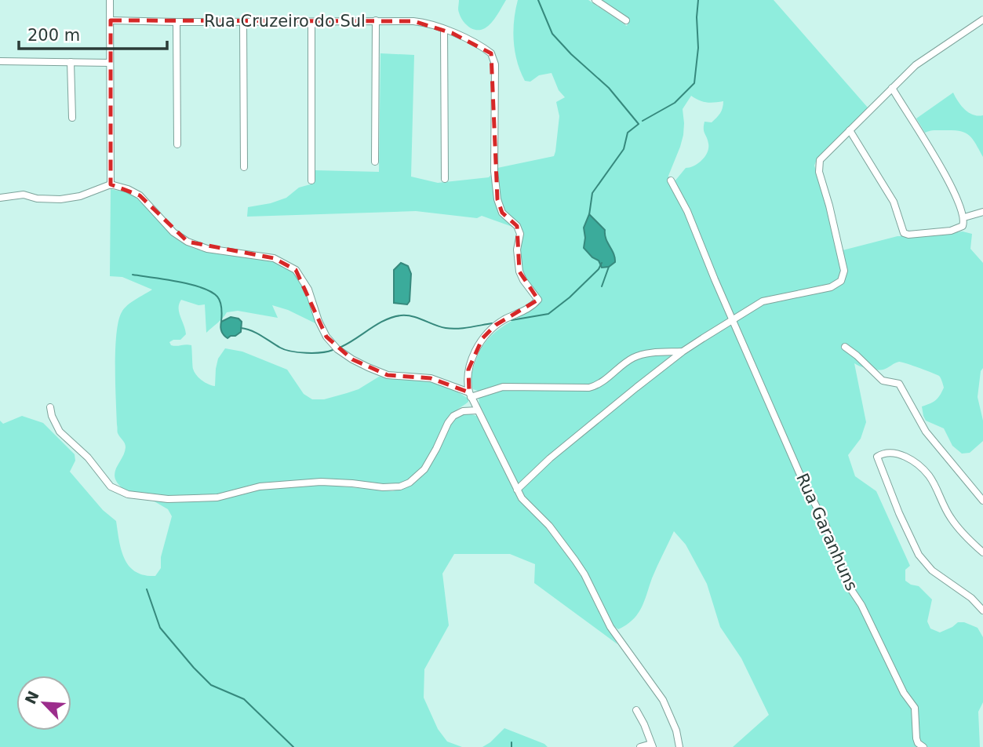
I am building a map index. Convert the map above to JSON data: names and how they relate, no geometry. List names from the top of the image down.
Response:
{
  "streets": {
    "street": ["Rua Cruzeiro do Sul", "Rua Garanhuns"]
  },
  "scale_bar": "200 m",
  "north": "top left"
}
